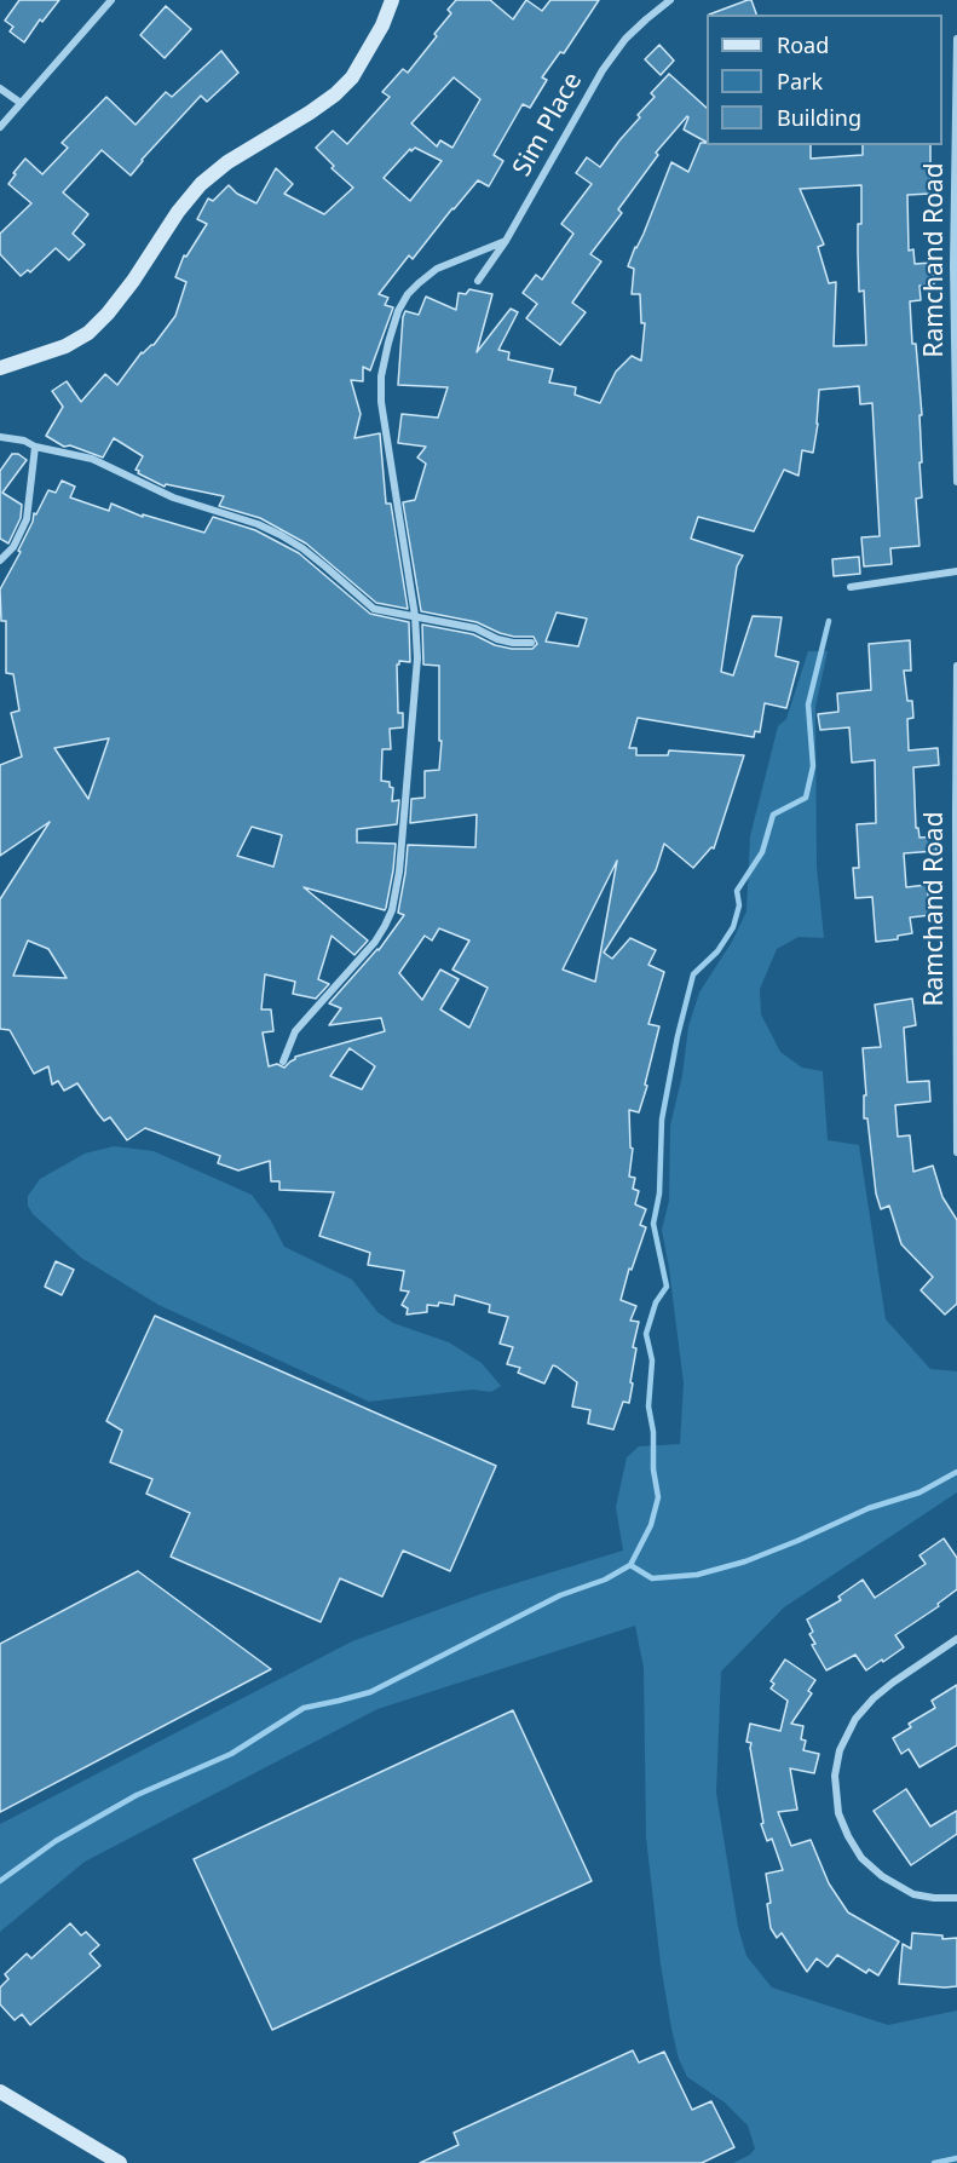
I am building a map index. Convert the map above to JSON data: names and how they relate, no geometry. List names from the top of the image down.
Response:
{
  "streets": {
    "street": ["Sim Place", "Ramchand Road"]
  },
  "legend": ["Road", "Park", "Building"]
}
